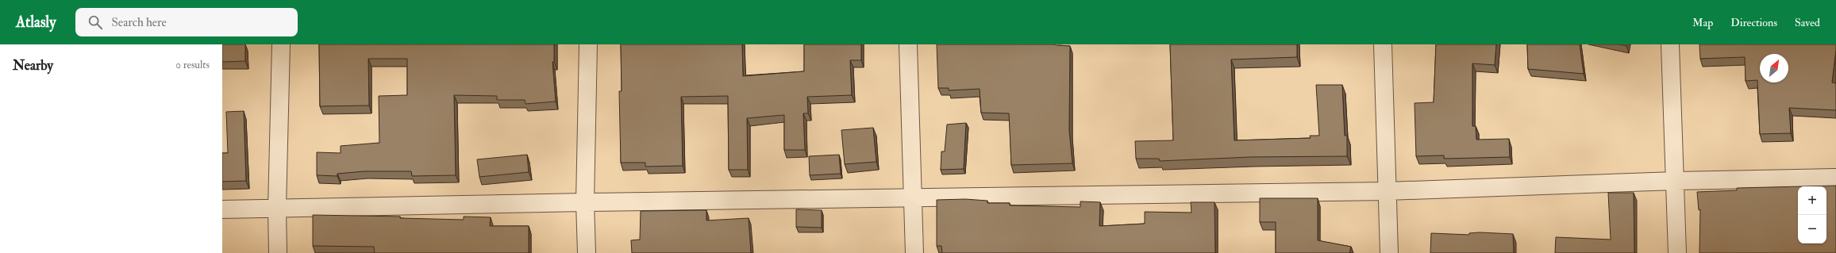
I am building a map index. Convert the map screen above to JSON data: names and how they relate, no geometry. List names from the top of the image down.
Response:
{
  "north": "top right",
  "page": {
    "header": "Atlasly",
    "search": "Search here",
    "nav": ["Map", "Directions", "Saved"],
    "heading": ["Nearby", "0 results"],
    "map_buttons": ["+", "−"]
  }
}
